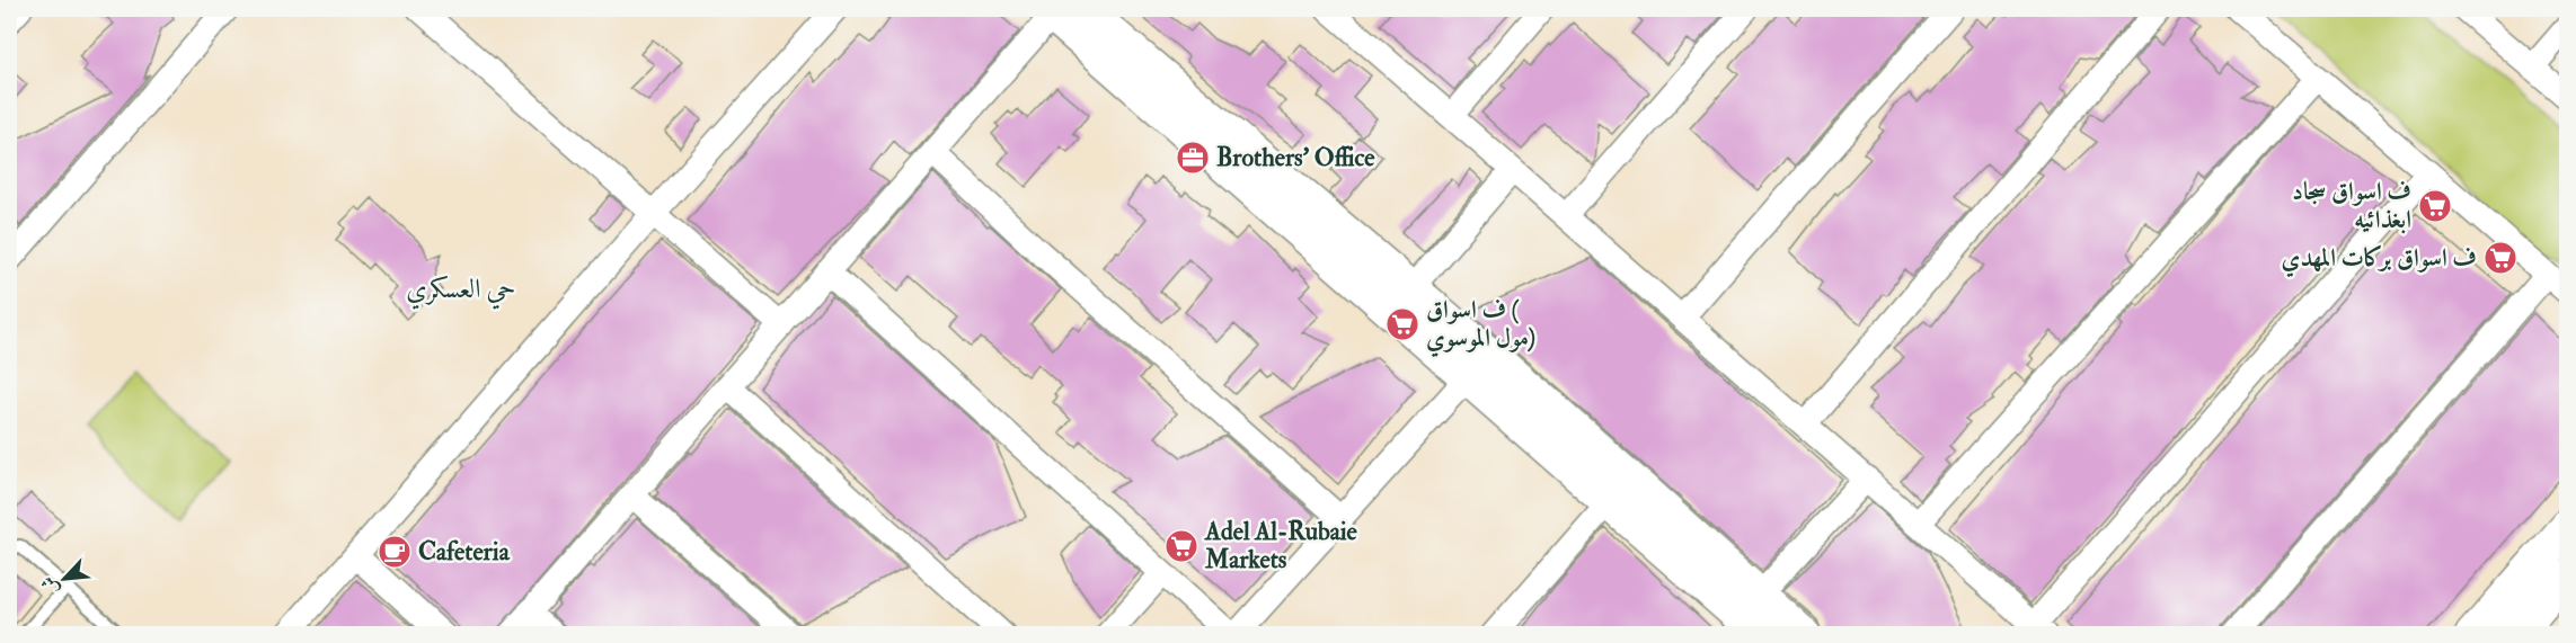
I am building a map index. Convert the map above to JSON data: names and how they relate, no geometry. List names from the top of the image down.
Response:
{
  "districts": ["حي العسكري"],
  "places": {
    "office": ["Brothers' Office"],
    "supermarket": [
      "ف اسواق سجاد ابغذائيه",
      "ف اسواق بركات المهدي",
      "ف اسواق ( مول الموسوي)",
      "Adel Al-Rubaie Markets"
    ],
    "cafe": ["Cafeteria"]
  },
  "north": "bottom left"
}
